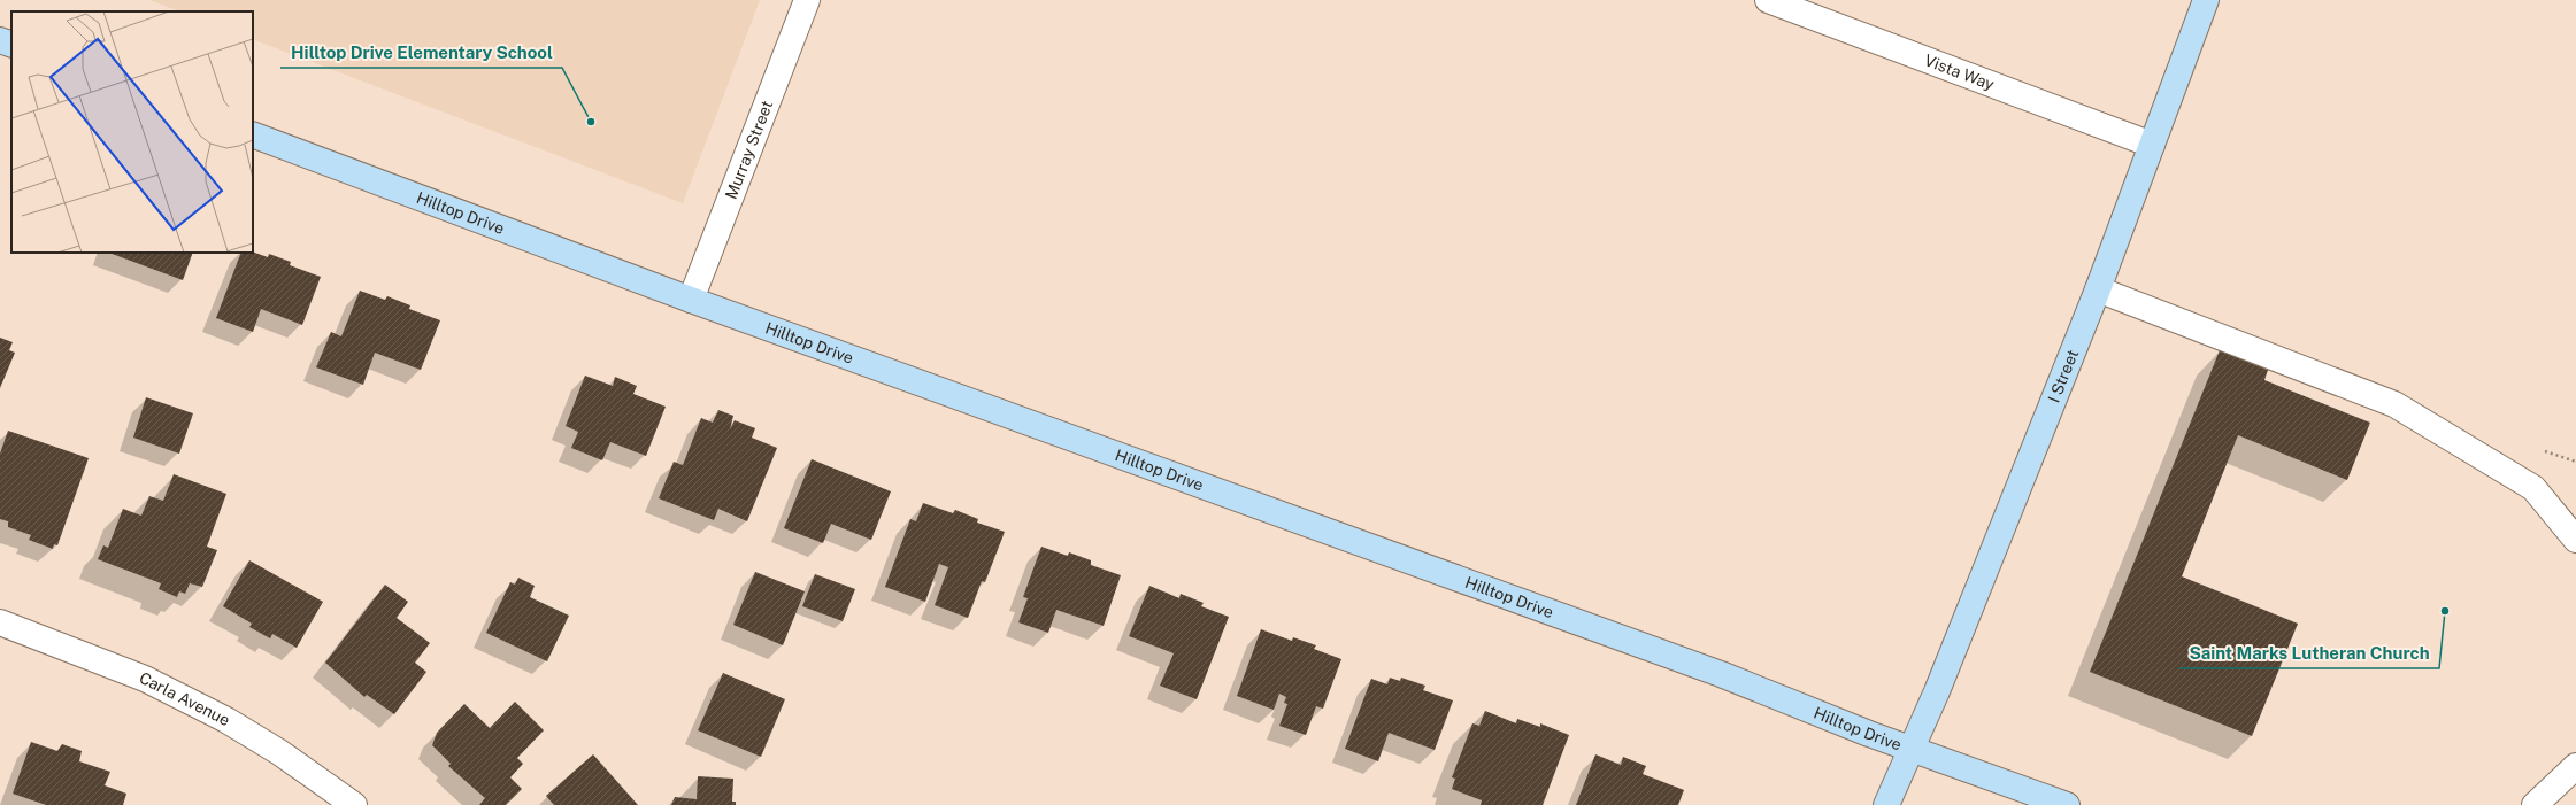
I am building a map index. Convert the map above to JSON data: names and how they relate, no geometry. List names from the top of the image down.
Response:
{
  "streets": {
    "main road": ["Hilltop Drive", "I Street"],
    "street": ["Vista Way", "Murray Street", "Carla Avenue"]
  },
  "crossings": [
    ["Vista Way", "I Street"],
    ["Murray Street", "Hilltop Drive"],
    ["Hilltop Drive", "I Street"]
  ],
  "places": ["Hilltop Drive Elementary School", "Saint Marks Lutheran Church"]
}
